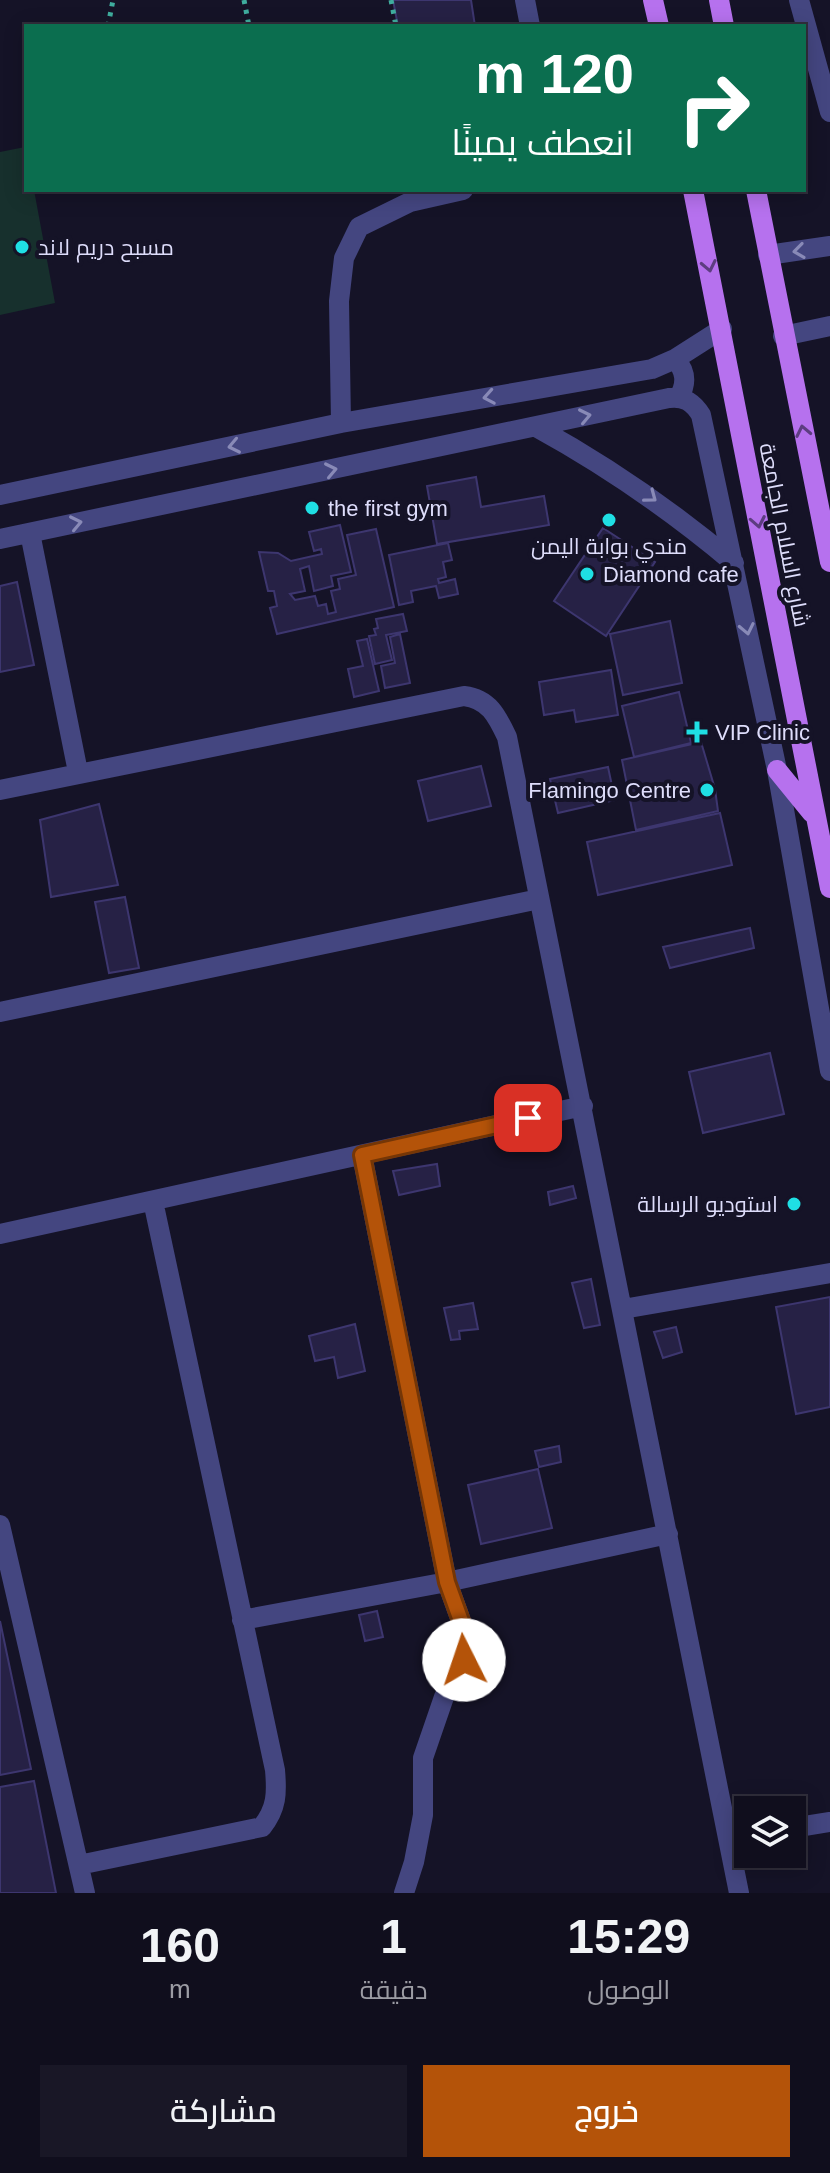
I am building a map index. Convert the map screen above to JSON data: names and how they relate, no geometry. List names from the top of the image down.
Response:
{
  "streets": {
    "main road": ["شارع السلام الجامعة"]
  },
  "places": {
    "other": [
      "مسبح دريم لاند",
      "the first gym",
      "مندي بوابة اليمن",
      "Diamond cafe",
      "Flamingo Centre",
      "استوديو الرسالة"
    ],
    "health": ["VIP Clinic"]
  },
  "page": {
    "turn": ["120 m", "انعطف يمينًا"],
    "eta": [
      "15:29",
      "الوصول",
      "1",
      "دقيقة",
      "160",
      "m"
    ],
    "buttons": ["خروج", "مشاركة"]
  }
}
